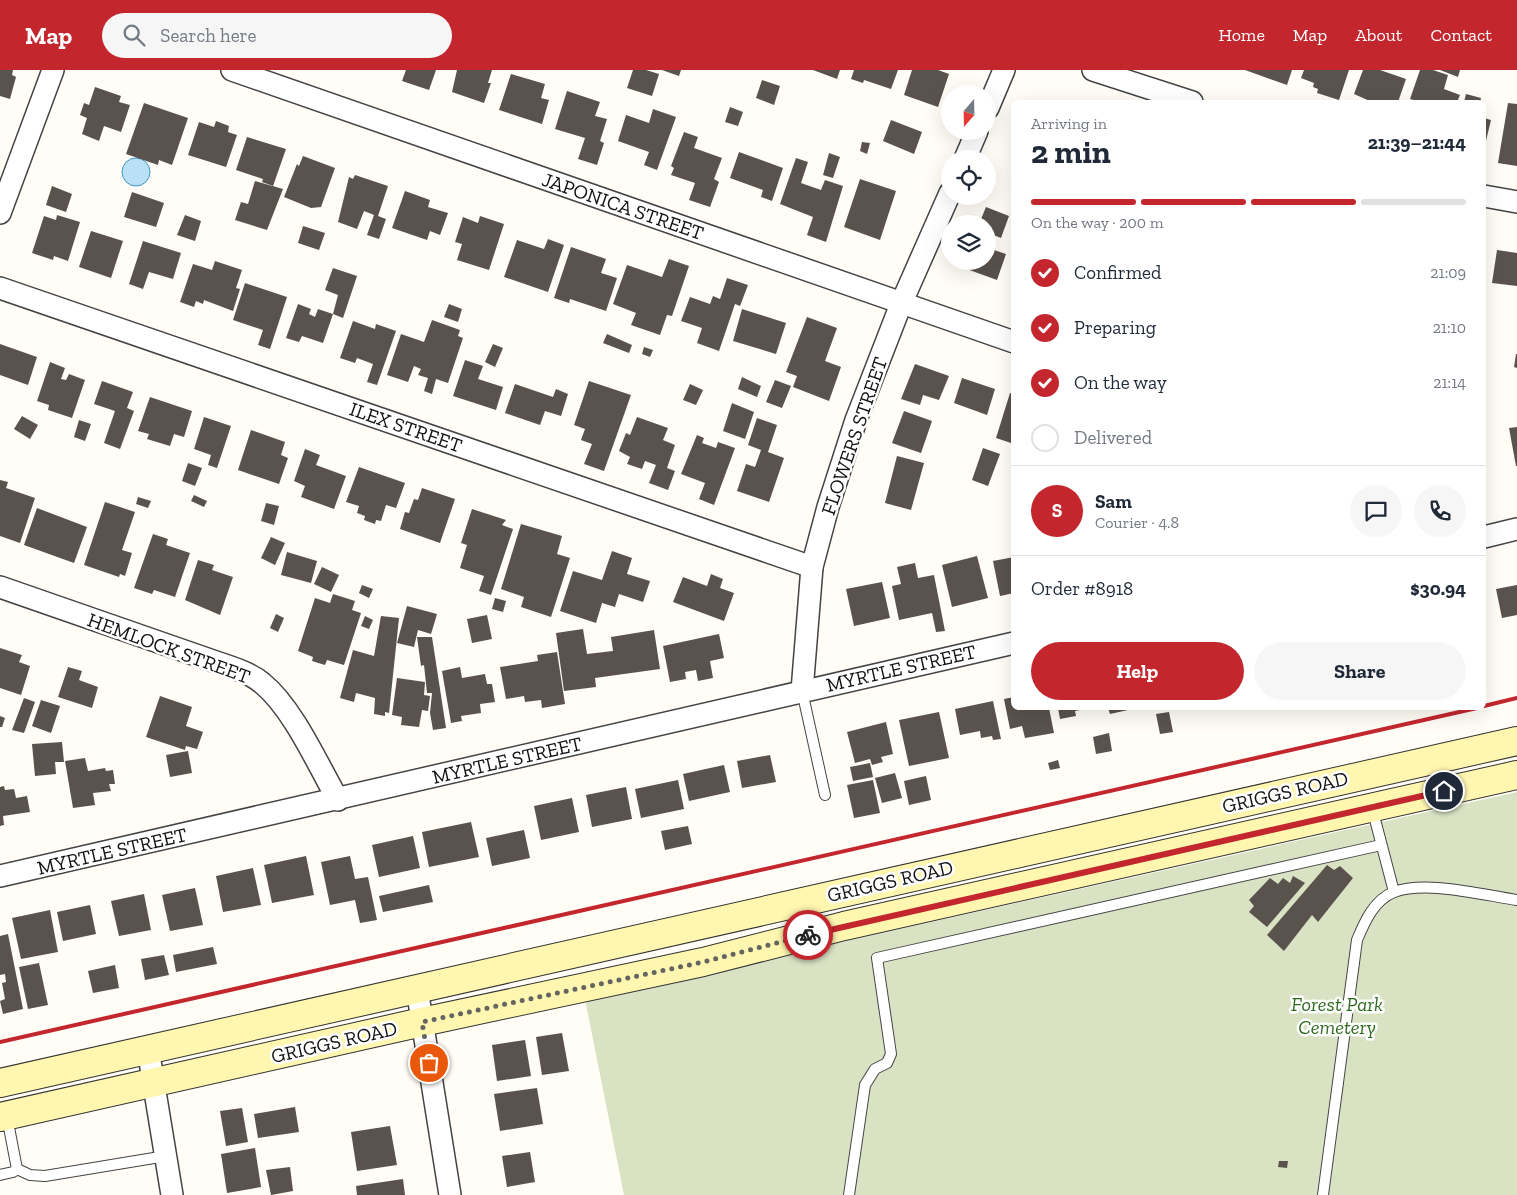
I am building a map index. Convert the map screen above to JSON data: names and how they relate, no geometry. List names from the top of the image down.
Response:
{
  "streets": {
    "main road": ["GRIGGS ROAD"],
    "street": [
      "JAPONICA STREET",
      "ILEX STREET",
      "FLOWERS STREET",
      "HEMLOCK STREET",
      "MYRTLE STREET"
    ]
  },
  "crossings": [
    ["JAPONICA STREET", "FLOWERS STREET"],
    ["ILEX STREET", "FLOWERS STREET"],
    ["FLOWERS STREET", "MYRTLE STREET"],
    ["HEMLOCK STREET", "MYRTLE STREET"]
  ],
  "parks": ["Forest Park Cemetery"],
  "north": "bottom",
  "page": {
    "header": "Map",
    "search": "Search here",
    "nav": [
      "Home",
      "Map",
      "About",
      "Contact"
    ],
    "heading": ["2 min", "Arriving in", "21:39–21:44"],
    "panel": [
      "Sam",
      "Courier · 4.8",
      "Order #8918",
      "$30.94"
    ],
    "bar": "On the way · 200 m",
    "list": [
      ["Confirmed", "21:09"],
      ["Preparing", "21:10"],
      ["On the way", "21:14"],
      "Delivered"
    ],
    "round": "S",
    "buttons": ["Help", "Share"]
  }
}
